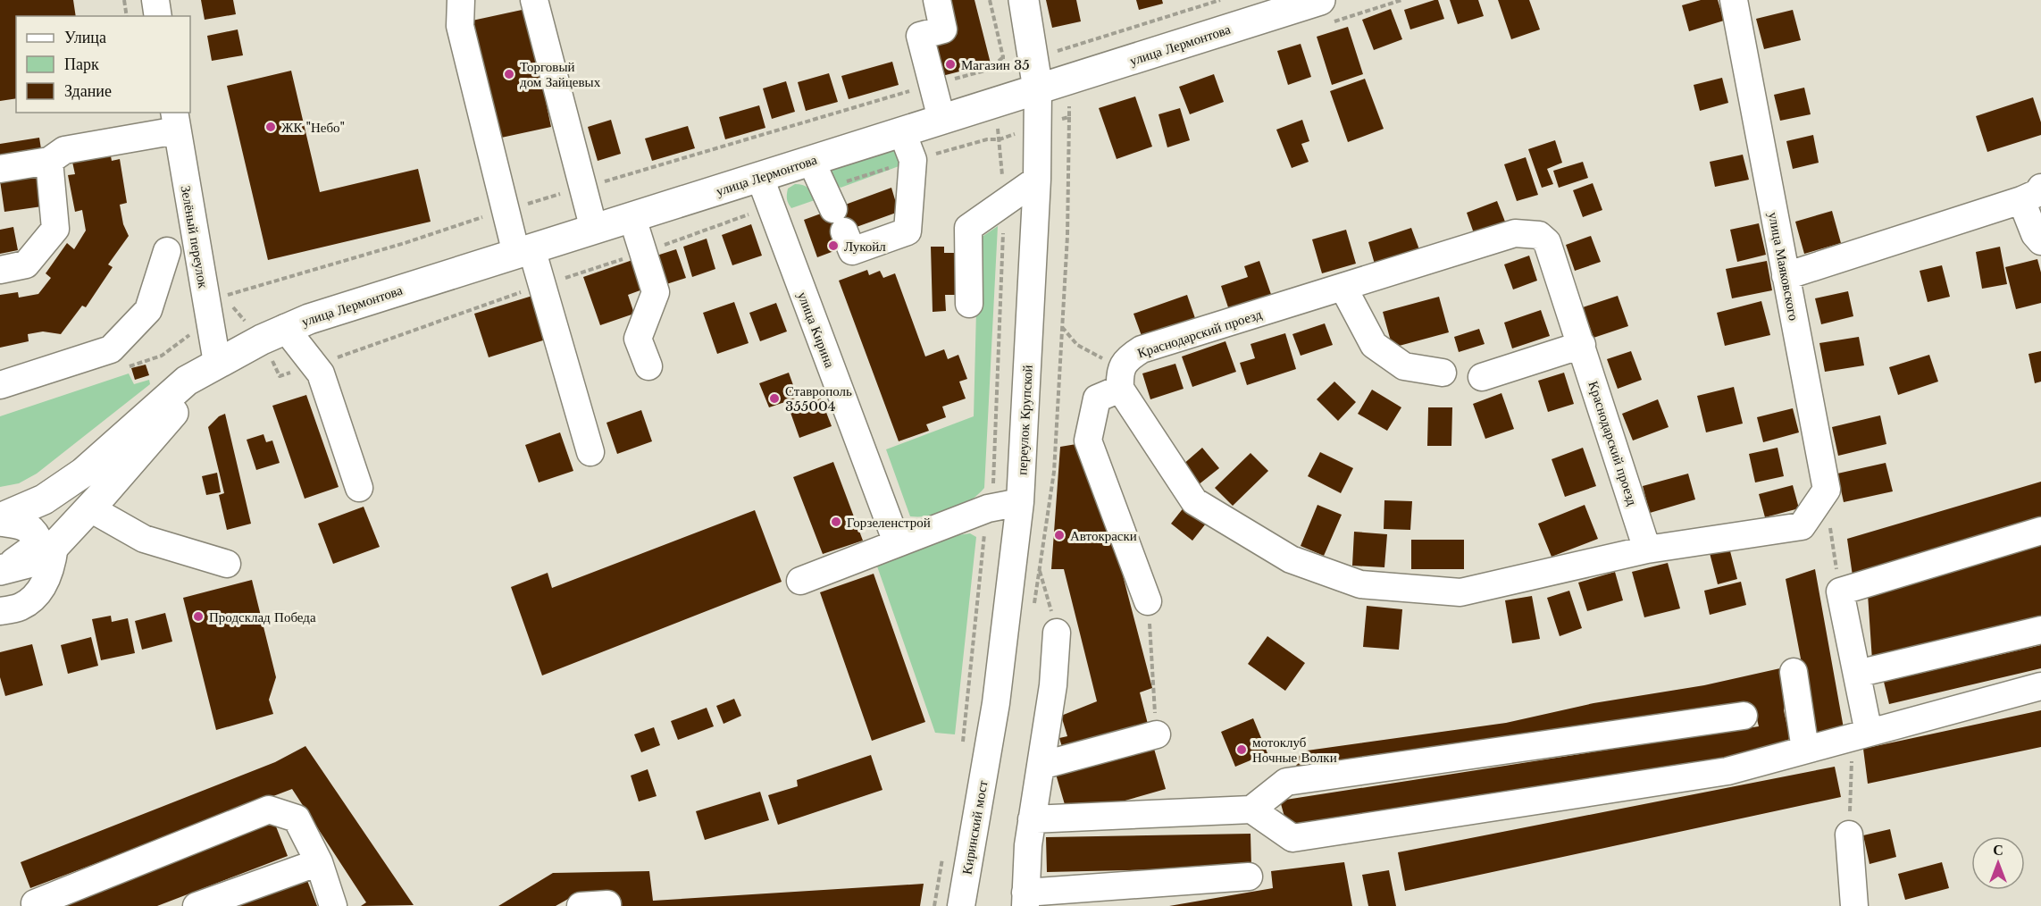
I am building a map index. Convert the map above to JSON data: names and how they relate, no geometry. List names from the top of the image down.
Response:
{
  "streets": {
    "main road": ["улица Лермонтова"],
    "street": [
      "Зелёный переулок",
      "улица Маяковского",
      "улица Кирина",
      "Краснодарский проезд",
      "переулок Крупской",
      "Киринский мост"
    ]
  },
  "crossings": [
    ["улица Лермонтова", "Зелёный переулок"],
    ["улица Лермонтова", "улица Кирина"],
    ["улица Лермонтова", "переулок Крупской"],
    ["переулок Крупской", "Киринский мост"]
  ],
  "places": [
    "Магазин 35",
    "Торговый дом Зайцевых",
    "ЖК \"Небо\"",
    "Лукойл",
    "Ставрополь 355004",
    "Горзеленстрой",
    "Автокраски",
    "Продсклад Победа",
    "мотоклуб Ночные Волки"
  ],
  "legend": ["Улица", "Парк", "Здание"],
  "north": "top"
}
